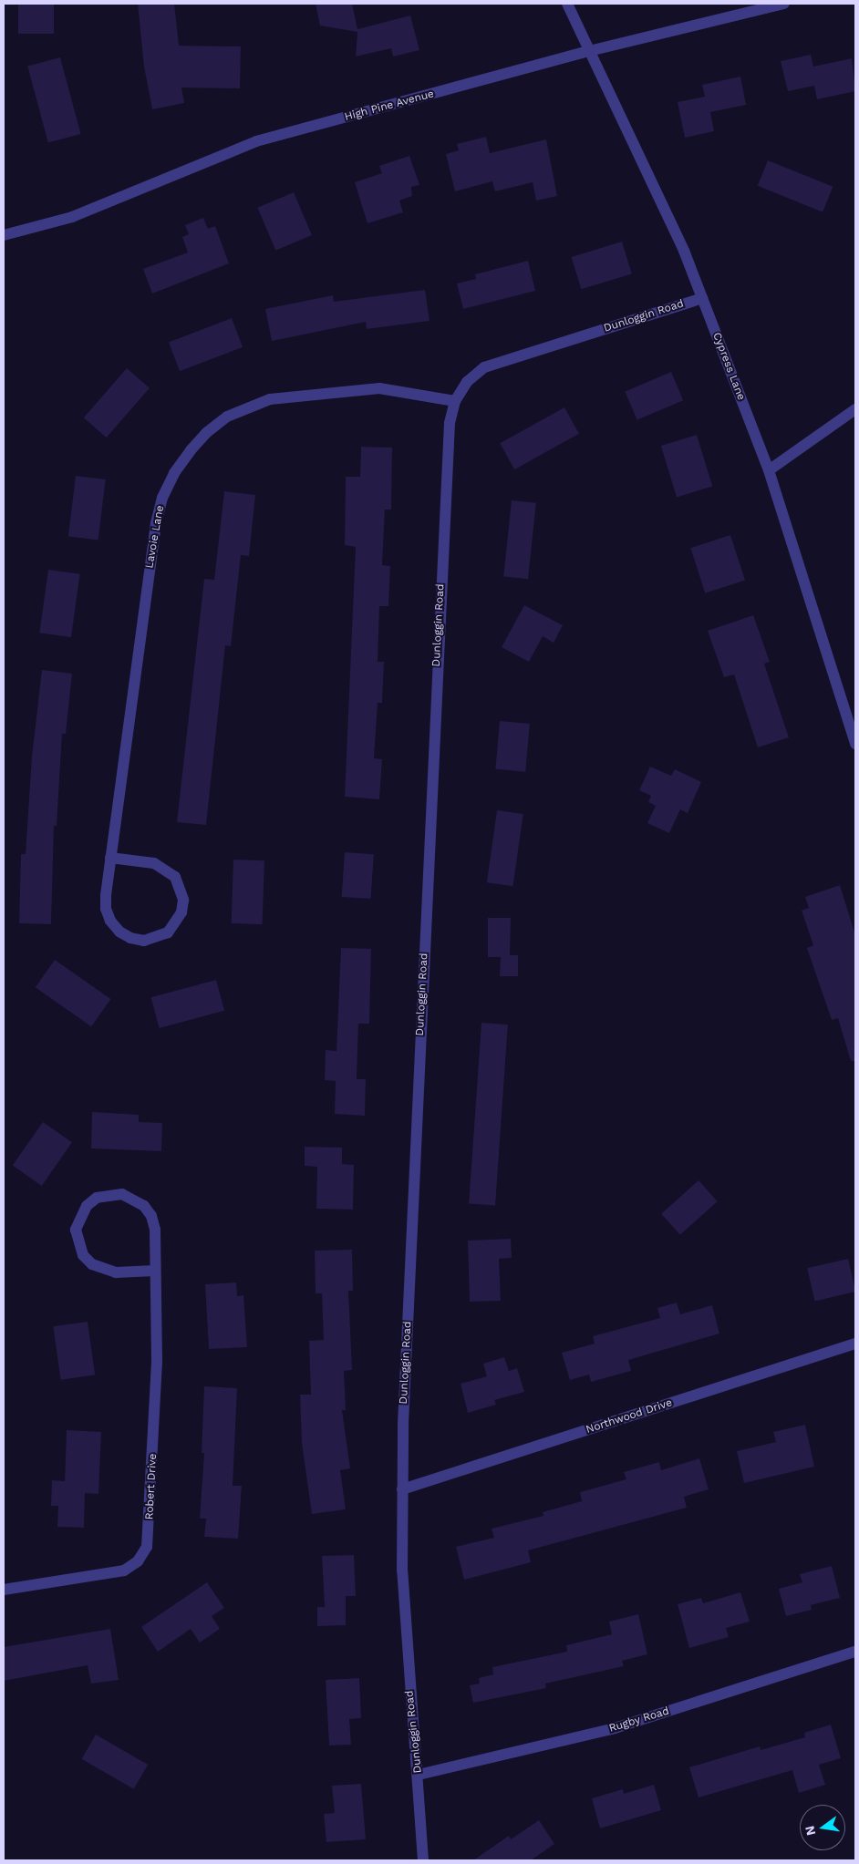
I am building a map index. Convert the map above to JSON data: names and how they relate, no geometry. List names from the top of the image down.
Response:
{
  "streets": {
    "street": [
      "High Pine Avenue",
      "Dunloggin Road",
      "Cypress Lane",
      "Lavoie Lane",
      "Northwood Drive",
      "Robert Drive",
      "Rugby Road"
    ]
  },
  "crossings": [
    ["High Pine Avenue", "Cypress Lane"],
    ["Dunloggin Road", "Cypress Lane"],
    ["Dunloggin Road", "Lavoie Lane"],
    ["Dunloggin Road", "Northwood Drive"],
    ["Dunloggin Road", "Rugby Road"]
  ],
  "north": "left"
}
